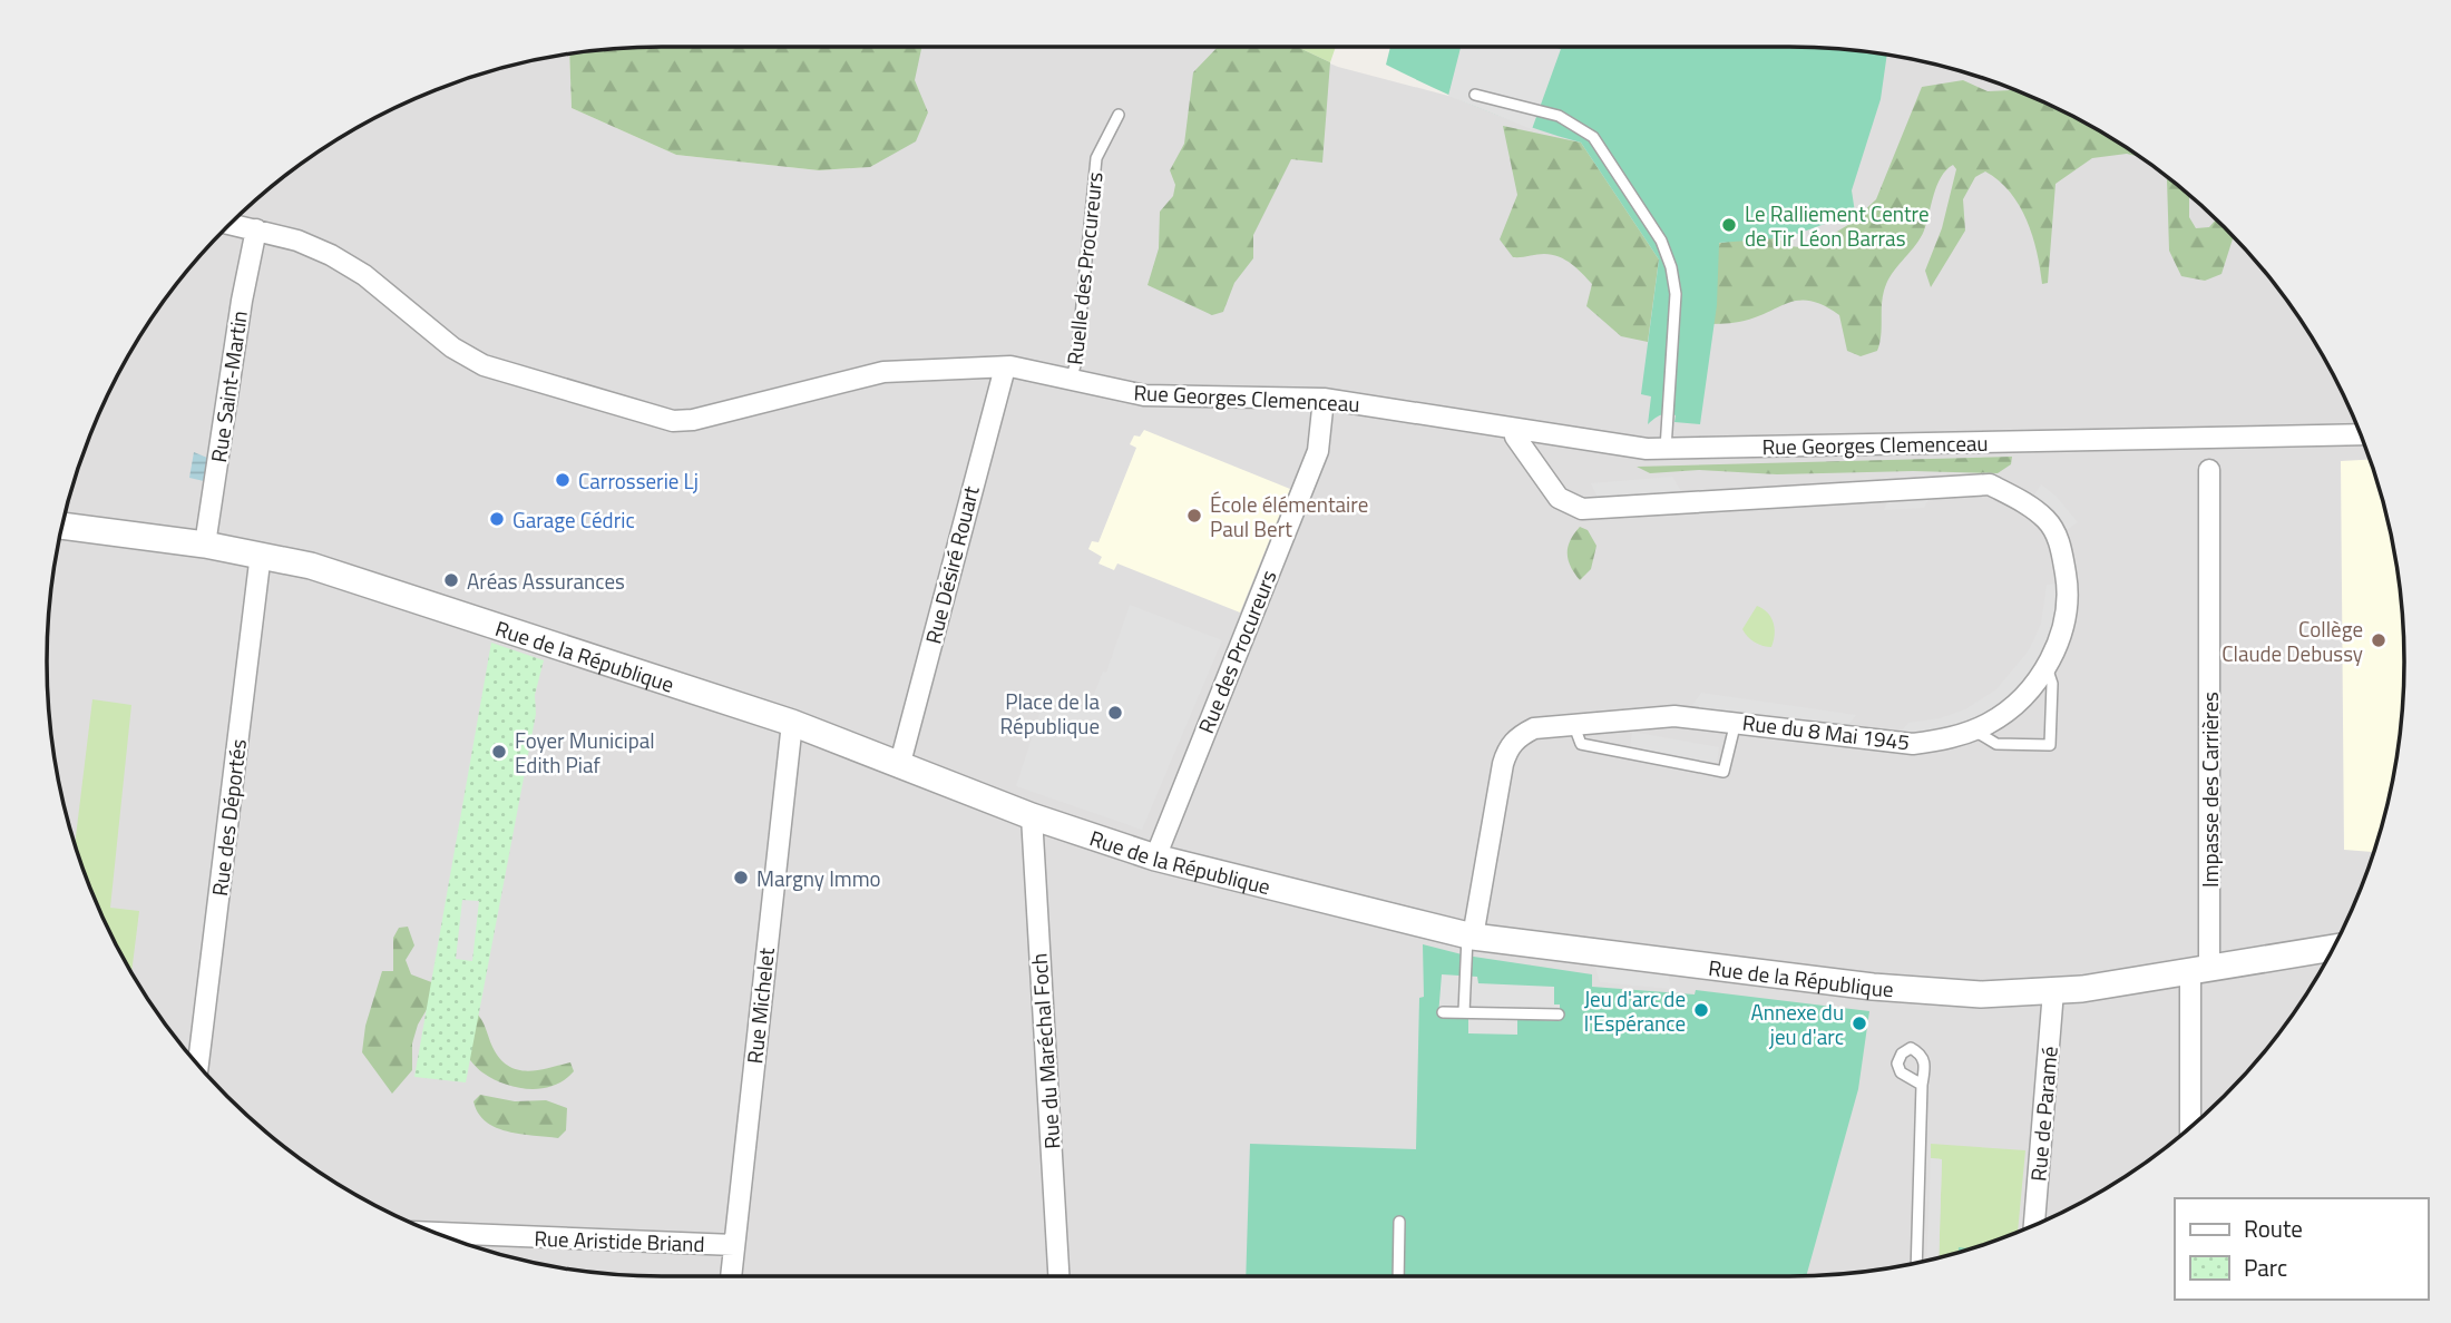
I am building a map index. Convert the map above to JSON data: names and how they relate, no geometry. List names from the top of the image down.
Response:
{
  "streets": {
    "street": [
      "Rue Saint-Martin",
      "Rue Georges Clemenceau",
      "Rue Désiré Rouart",
      "Rue des Procureurs",
      "Rue de la République",
      "Rue du 8 Mai 1945",
      "Impasse des Carrières",
      "Rue des Déportés",
      "Rue Michelet",
      "Rue du Maréchal Foch",
      "Rue de Paramé",
      "Rue Aristide Briand"
    ],
    "lane": ["Ruelle des Procureurs"]
  },
  "crossings": [
    ["Ruelle des Procureurs", "Rue Georges Clemenceau"],
    ["Rue Saint-Martin", "Rue Georges Clemenceau"],
    ["Rue Saint-Martin", "Rue de la République"],
    ["Rue Georges Clemenceau", "Rue Désiré Rouart"],
    ["Rue Georges Clemenceau", "Rue des Procureurs"],
    ["Rue Georges Clemenceau", "Rue du 8 Mai 1945"],
    ["Rue Désiré Rouart", "Rue de la République"],
    ["Rue des Procureurs", "Rue de la République"],
    ["Rue de la République", "Rue du 8 Mai 1945"],
    ["Rue de la République", "Impasse des Carrières"],
    ["Rue de la République", "Rue des Déportés"],
    ["Rue de la République", "Rue Michelet"],
    ["Rue de la République", "Rue du Maréchal Foch"],
    ["Rue de la République", "Rue de Paramé"],
    ["Rue Michelet", "Rue Aristide Briand"]
  ],
  "places": [
    "Le Ralliement Centre de Tir Léon Barras",
    "Carrosserie Lj",
    "École élémentaire Paul Bert",
    "Garage Cédric",
    "Aréas Assurances",
    "Collège Claude Debussy",
    "Place de la République",
    "Foyer Municipal Edith Piaf",
    "Margny Immo",
    "Jeu d'arc de l'Espérance",
    "Annexe du jeu d'arc"
  ],
  "legend": ["Route", "Parc"]
}
